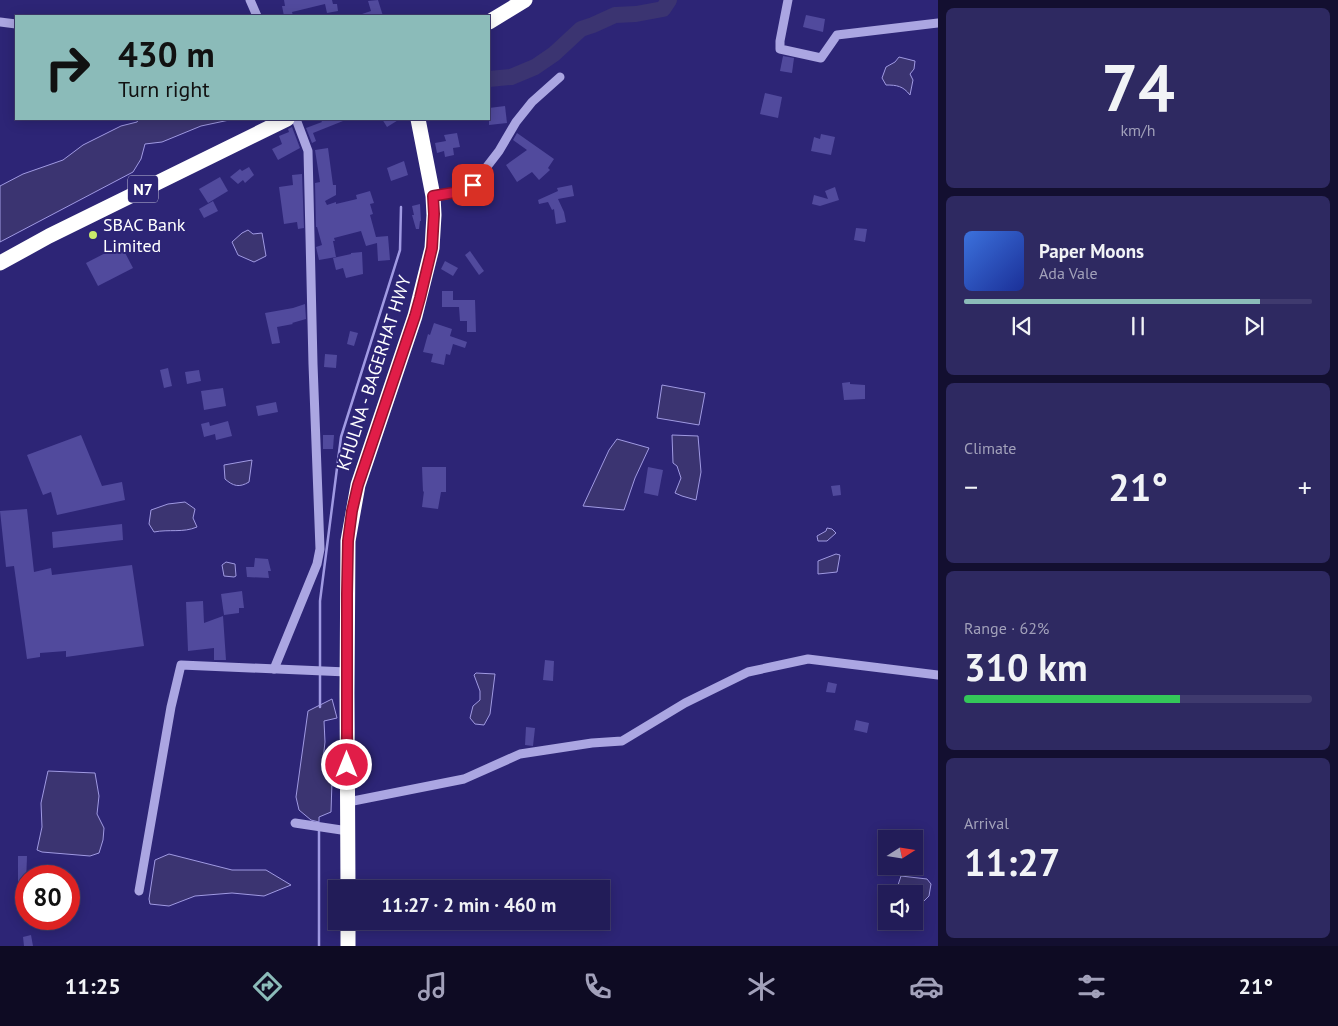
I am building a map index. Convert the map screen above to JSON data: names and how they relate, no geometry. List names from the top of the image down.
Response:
{
  "streets": {
    "highway": ["N7", "KHULNA - BAGERHAT HWY"]
  },
  "places": ["SBAC Bank Limited"],
  "north": "right",
  "page": {
    "tile": [
      ["74", "km/h"],
      "Climate",
      ["Range · 62%", "310 km"],
      ["Arrival", "11:27"]
    ],
    "turn": ["430 m", "Turn right"],
    "song": ["Paper Moons", "Ada Vale"],
    "heat": ["−", "21°", "+"],
    "limit": "80",
    "trip": "11:27 · 2 min · 460 m",
    "tabs": ["11:25", "21°"]
  }
}
